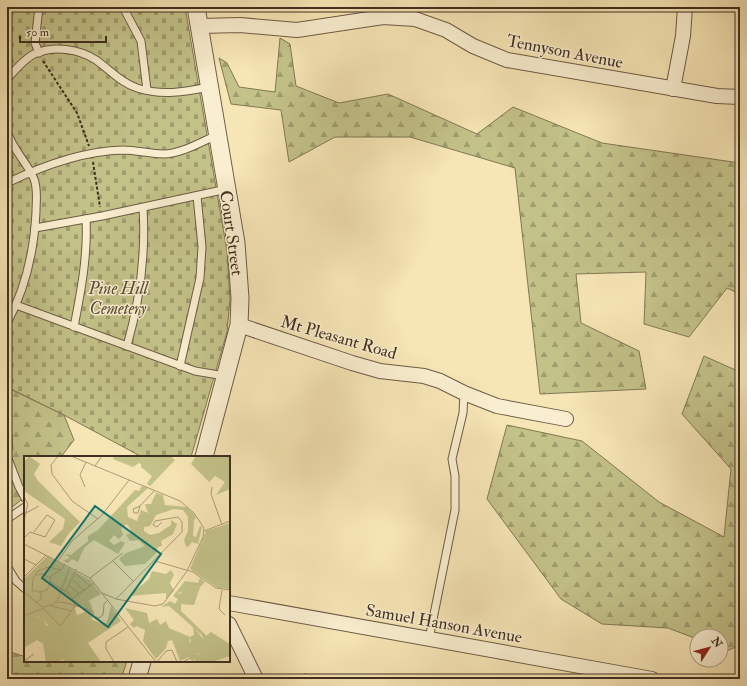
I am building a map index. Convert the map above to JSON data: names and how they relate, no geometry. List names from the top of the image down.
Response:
{
  "streets": {
    "street": [
      "Tennyson Avenue",
      "Court Street",
      "Mt Pleasant Road",
      "Samuel Hanson Avenue"
    ]
  },
  "crossings": [
    ["Tennyson Avenue", "Court Street"],
    ["Court Street", "Mt Pleasant Road"]
  ],
  "parks": ["Pine Hill Cemetery"],
  "scale_bar": "50 m",
  "north": "top right"
}
